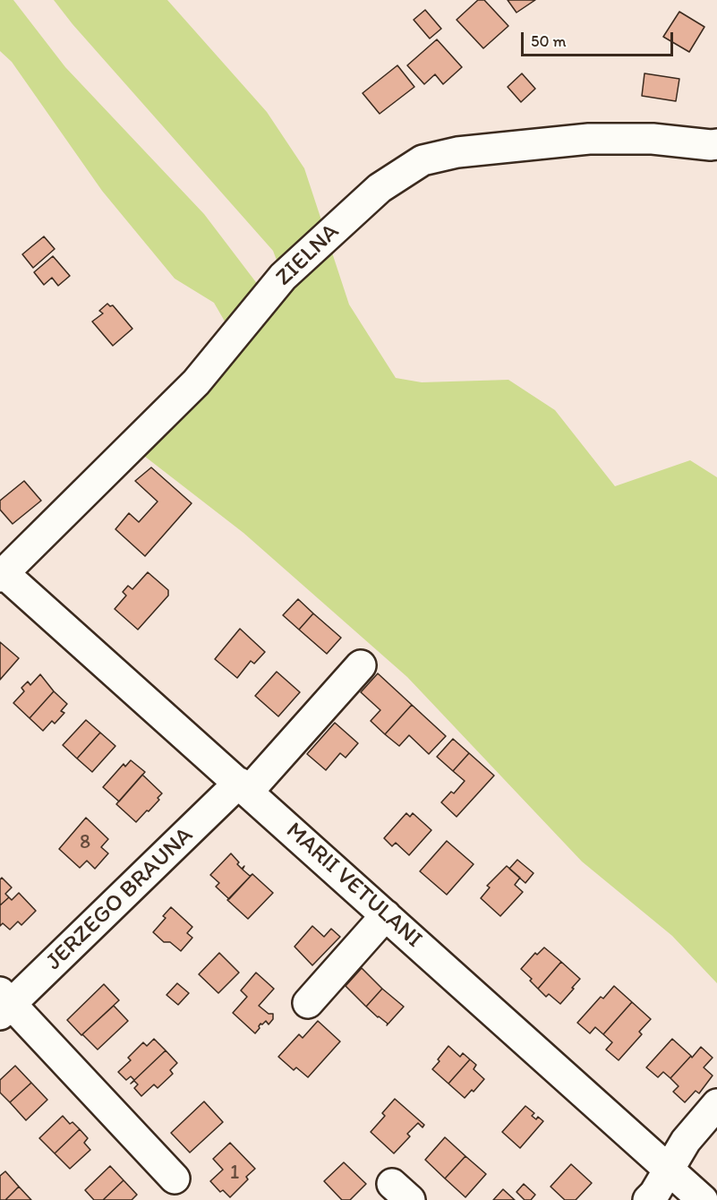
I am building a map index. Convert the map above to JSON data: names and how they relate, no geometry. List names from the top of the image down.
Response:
{
  "streets": {
    "street": ["ZIELNA", "MARII VETULANI", "JERZEGO BRAUNA"]
  },
  "crossings": [
    ["ZIELNA", "MARII VETULANI"],
    ["MARII VETULANI", "JERZEGO BRAUNA"]
  ],
  "house_numbers": ["8", "1"],
  "scale_bar": "50 m"
}
